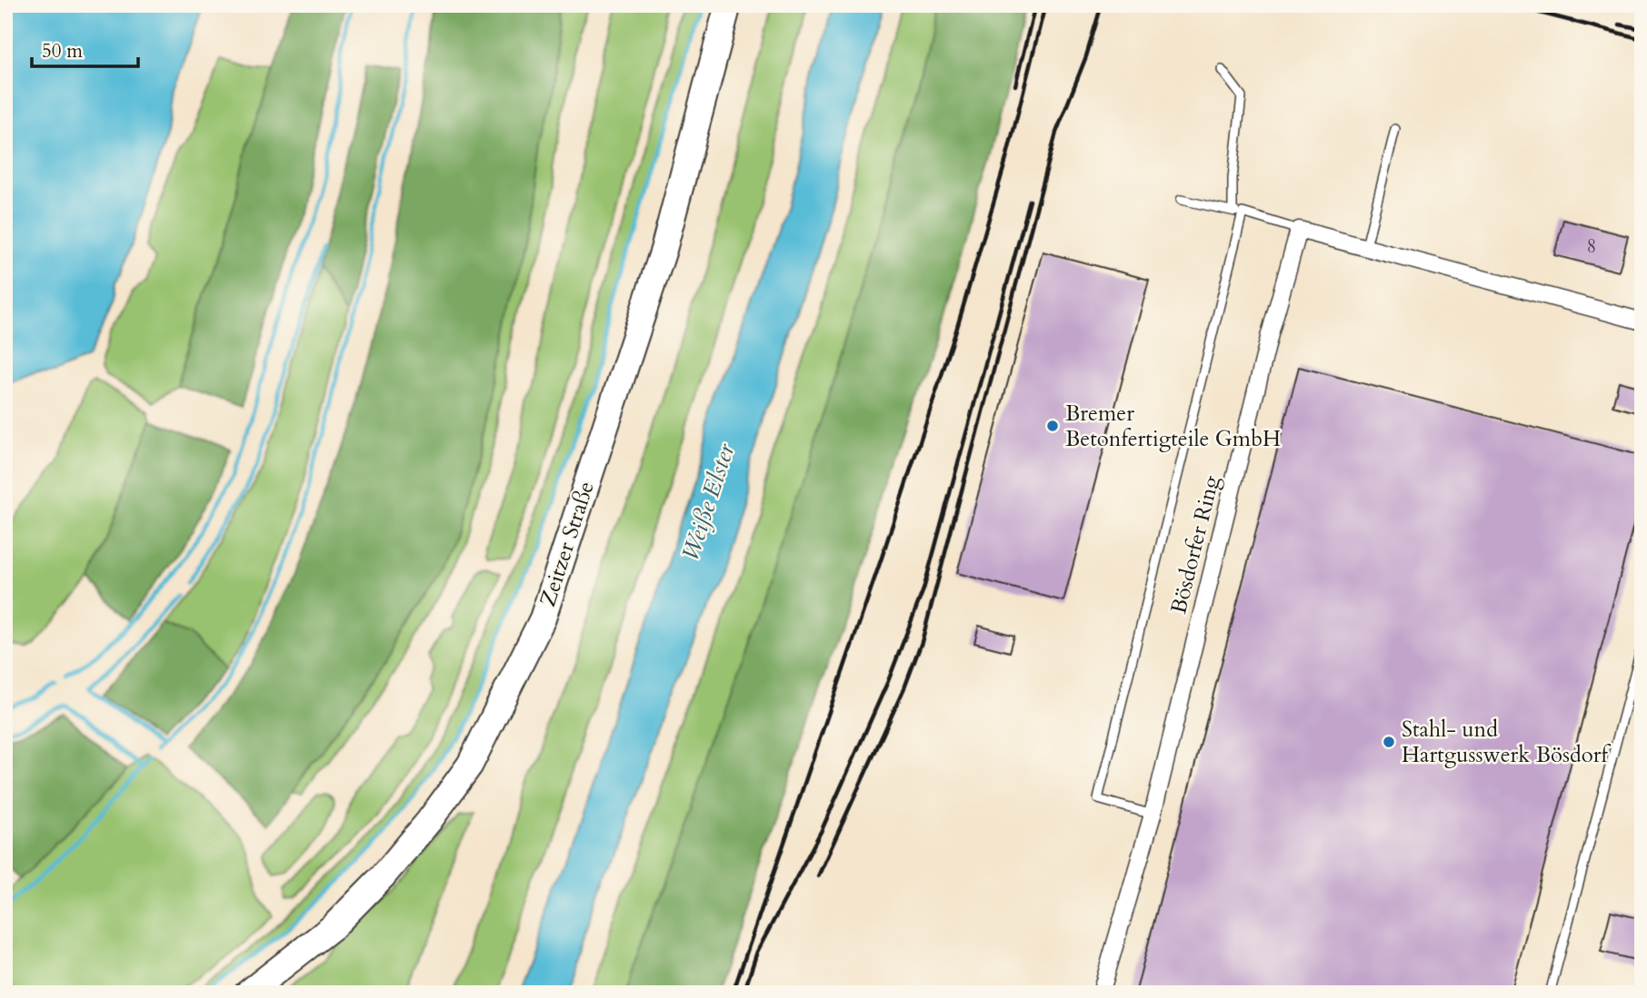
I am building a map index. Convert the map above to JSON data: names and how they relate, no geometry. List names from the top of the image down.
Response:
{
  "streets": {
    "main road": ["Zeitzer Straße"],
    "street": ["Bösdorfer Ring"]
  },
  "water": ["Weiße Elster"],
  "places": ["Bremer Betonfertigteile GmbH", "Stahl- und Hartgusswerk Bösdorf"],
  "house_numbers": ["8"],
  "scale_bar": "50 m"
}
